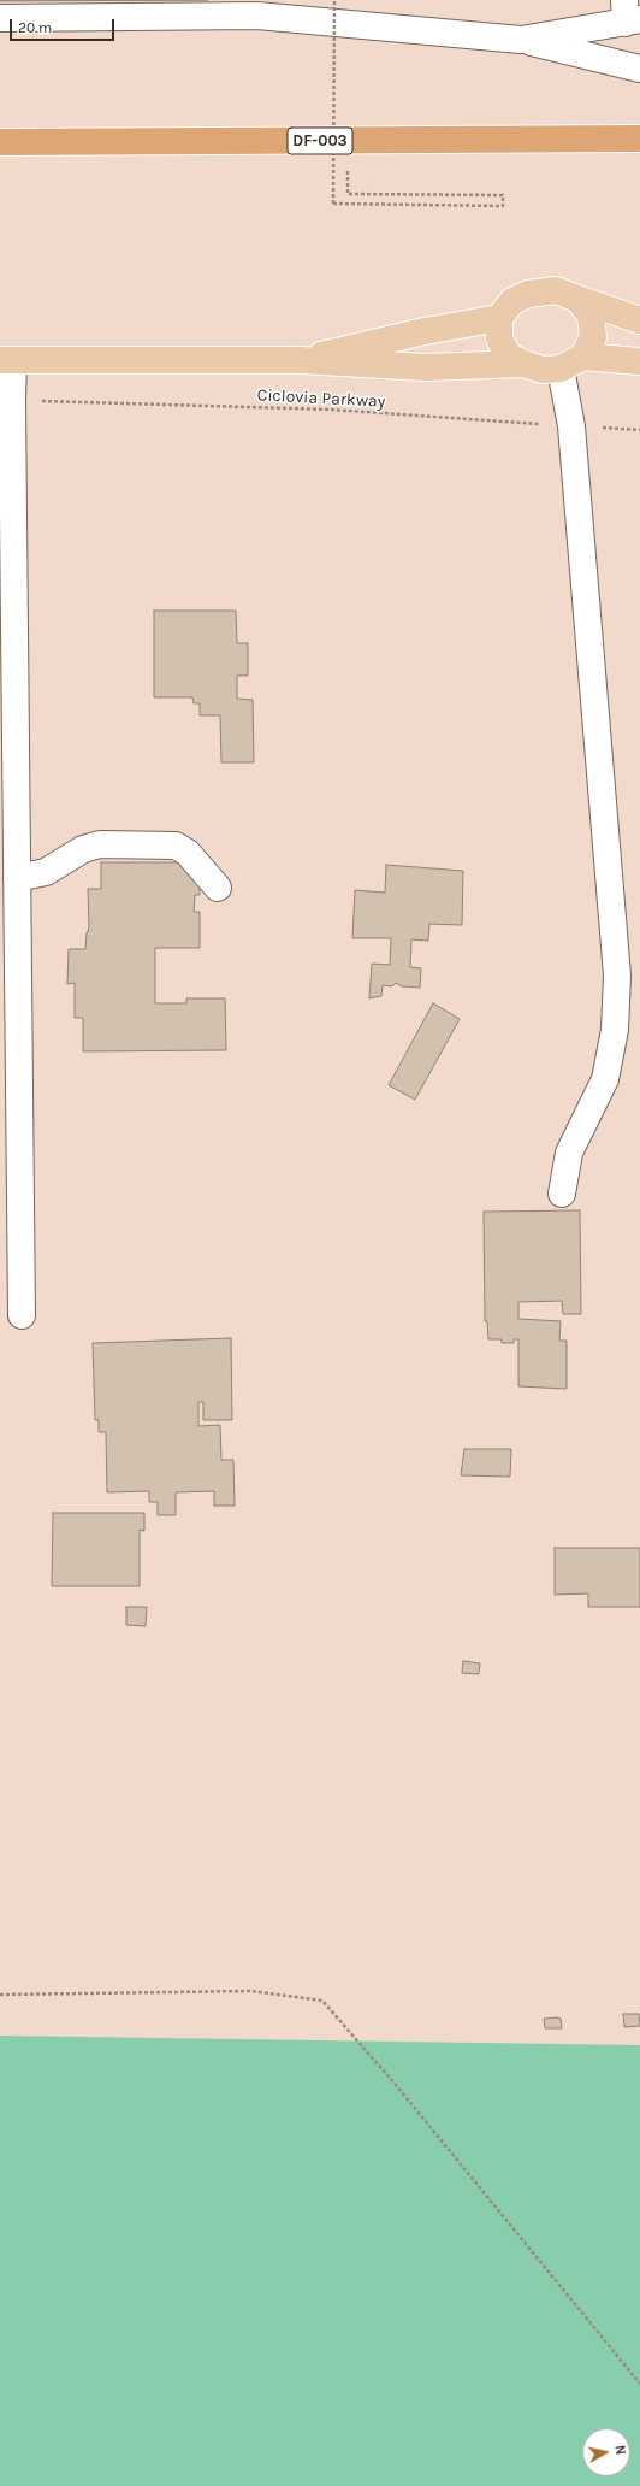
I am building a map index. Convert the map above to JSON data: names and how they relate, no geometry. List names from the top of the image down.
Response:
{
  "streets": {
    "highway": ["DF-003"],
    "path": ["Ciclovia Parkway"]
  },
  "scale_bar": "20 m",
  "north": "right"
}
